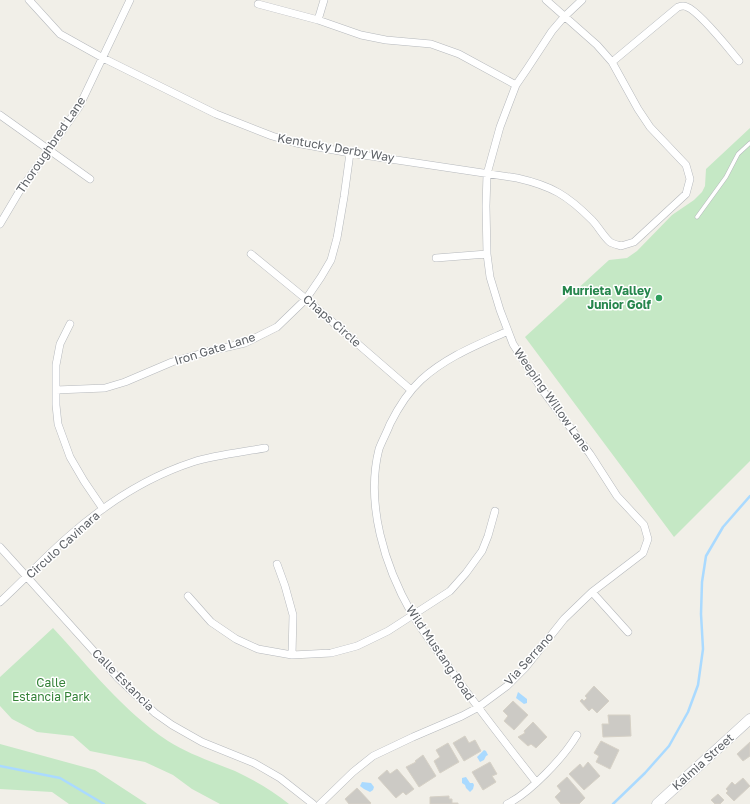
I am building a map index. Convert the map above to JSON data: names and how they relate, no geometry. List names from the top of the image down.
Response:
{
  "streets": {
    "street": [
      "Thoroughbred Lane",
      "Kentucky Derby Way",
      "Chaps Circle",
      "Iron Gate Lane",
      "Weeping Willow Lane",
      "Circulo Cavinara",
      "Wild Mustang Road",
      "Via Serrano",
      "Calle Estancia",
      "Kalmia Street"
    ]
  },
  "crossings": [
    ["Thoroughbred Lane", "Kentucky Derby Way"],
    ["Kentucky Derby Way", "Iron Gate Lane"],
    ["Kentucky Derby Way", "Weeping Willow Lane"],
    ["Chaps Circle", "Iron Gate Lane"],
    ["Chaps Circle", "Wild Mustang Road"],
    ["Weeping Willow Lane", "Wild Mustang Road"],
    ["Weeping Willow Lane", "Via Serrano"],
    ["Circulo Cavinara", "Calle Estancia"],
    ["Wild Mustang Road", "Via Serrano"]
  ],
  "parks": ["Calle Estancia Park"],
  "places": ["Murrieta Valley Junior Golf"]
}
